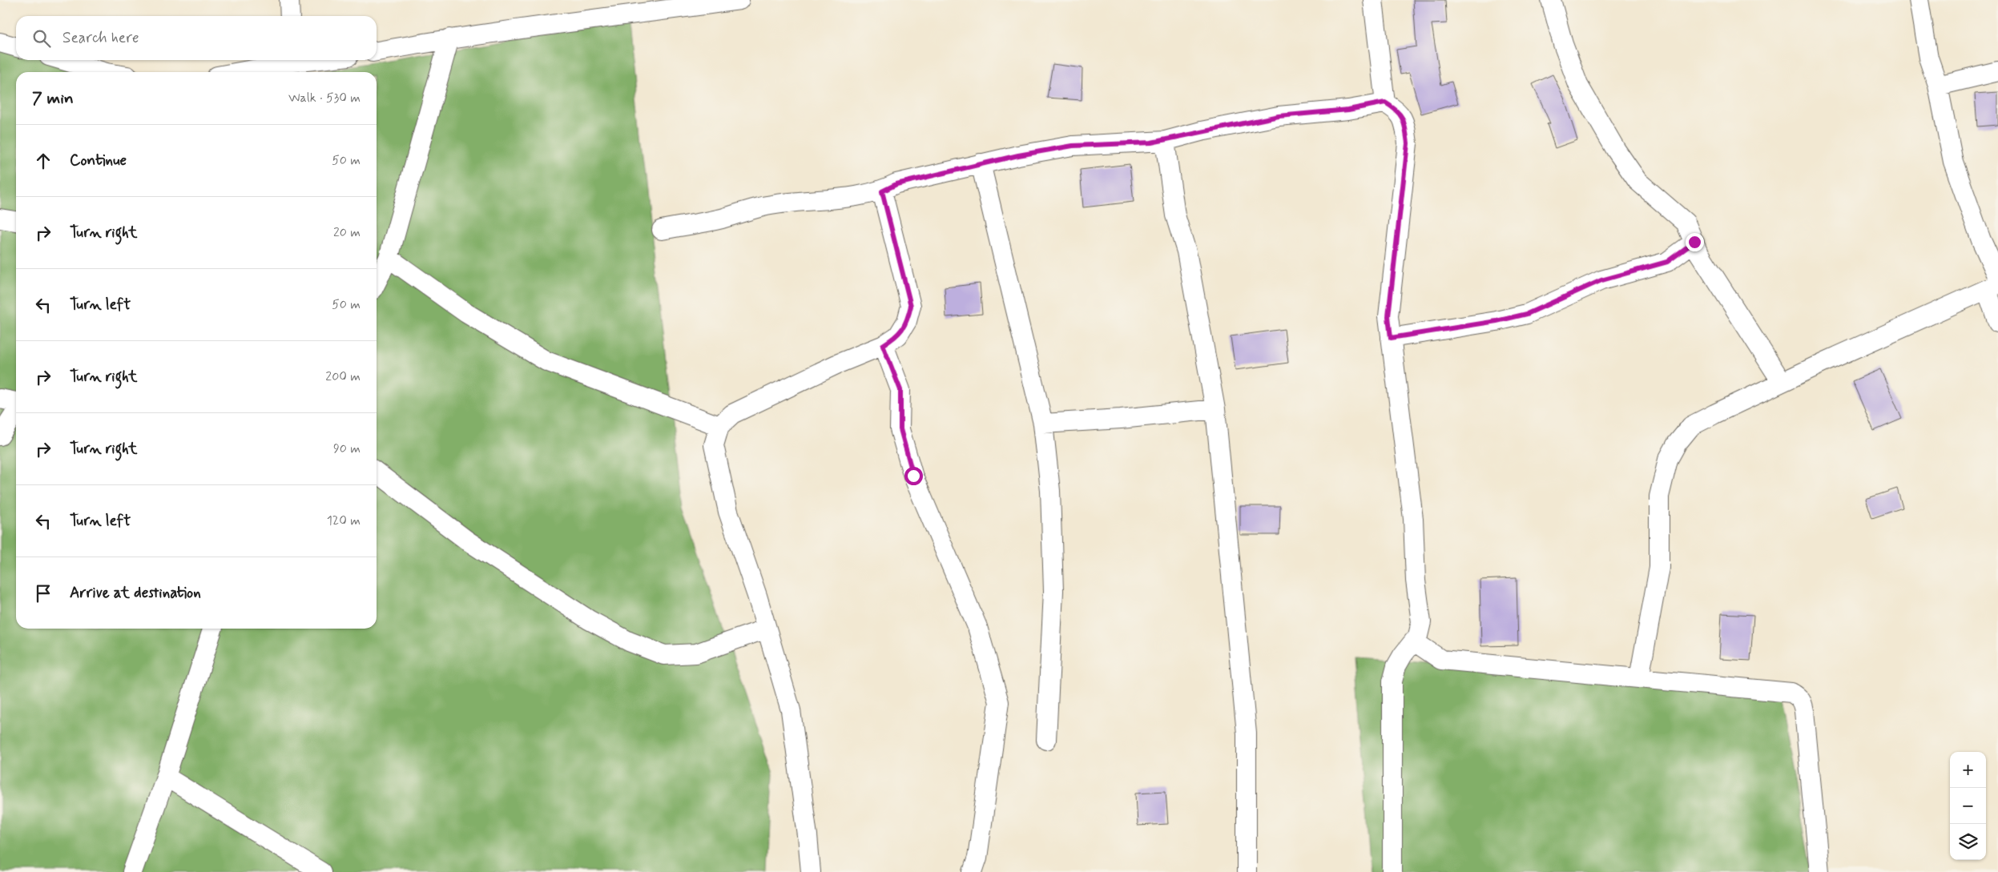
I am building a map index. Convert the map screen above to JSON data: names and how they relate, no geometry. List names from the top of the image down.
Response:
{
  "page": {
    "search": "Search here",
    "heading": ["7 min", "Walk · 530 m"],
    "list": [
      ["Continue", "50 m"],
      ["Turn right", "20 m"],
      ["Turn left", "50 m"],
      ["Turn right", "200 m"],
      ["Turn right", "90 m"],
      ["Turn left", "120 m"],
      "Arrive at destination"
    ],
    "map_buttons": ["+", "−"]
  }
}
